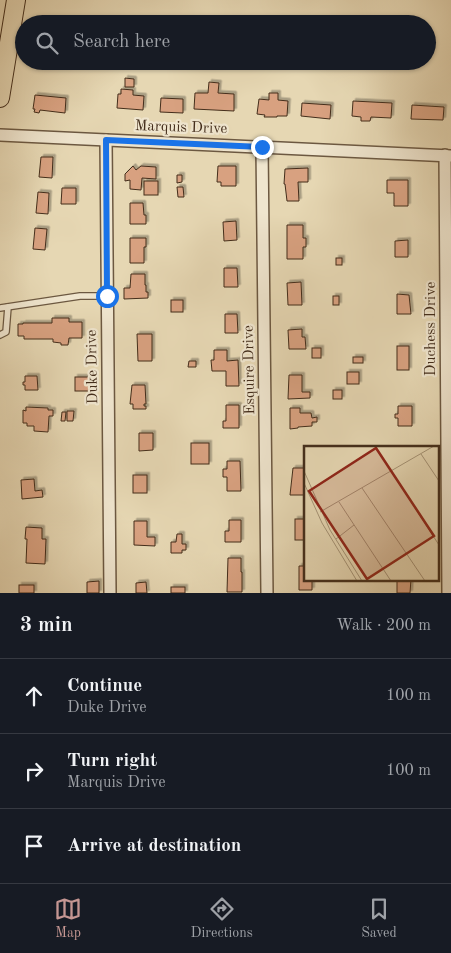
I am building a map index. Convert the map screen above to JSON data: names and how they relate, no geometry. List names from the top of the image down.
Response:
{
  "streets": {
    "street": [
      "Marquis Drive",
      "Duchess Drive",
      "Duke Drive",
      "Esquire Drive"
    ]
  },
  "crossings": [
    ["Marquis Drive", "Duchess Drive"],
    ["Marquis Drive", "Duke Drive"],
    ["Marquis Drive", "Esquire Drive"]
  ],
  "page": {
    "search": "Search here",
    "heading": ["3 min", "Walk · 200 m"],
    "list": [
      ["Continue", "Duke Drive", "100 m"],
      ["Turn right", "Marquis Drive", "100 m"],
      "Arrive at destination"
    ],
    "nav": ["Map", "Directions", "Saved"]
  }
}
